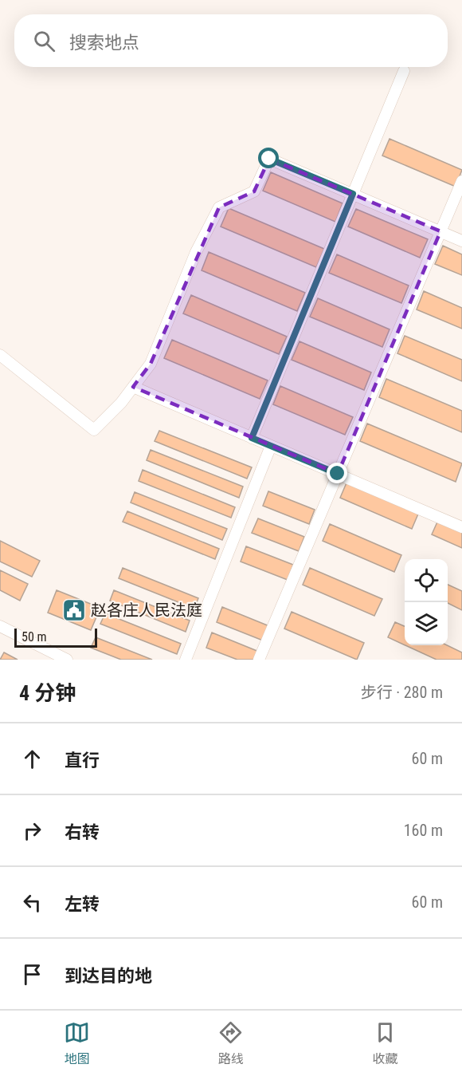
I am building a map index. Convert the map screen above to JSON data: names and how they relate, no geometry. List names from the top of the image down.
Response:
{
  "places": {
    "public building": ["赵各庄人民法庭"]
  },
  "scale_bar": "50 m",
  "page": {
    "search": "搜索地点",
    "scale": "50 m",
    "heading": ["4 分钟", "步行 · 280 m"],
    "list": [
      ["直行", "60 m"],
      ["右转", "160 m"],
      ["左转", "60 m"],
      "到达目的地"
    ],
    "nav": ["地图", "路线", "收藏"]
  }
}
